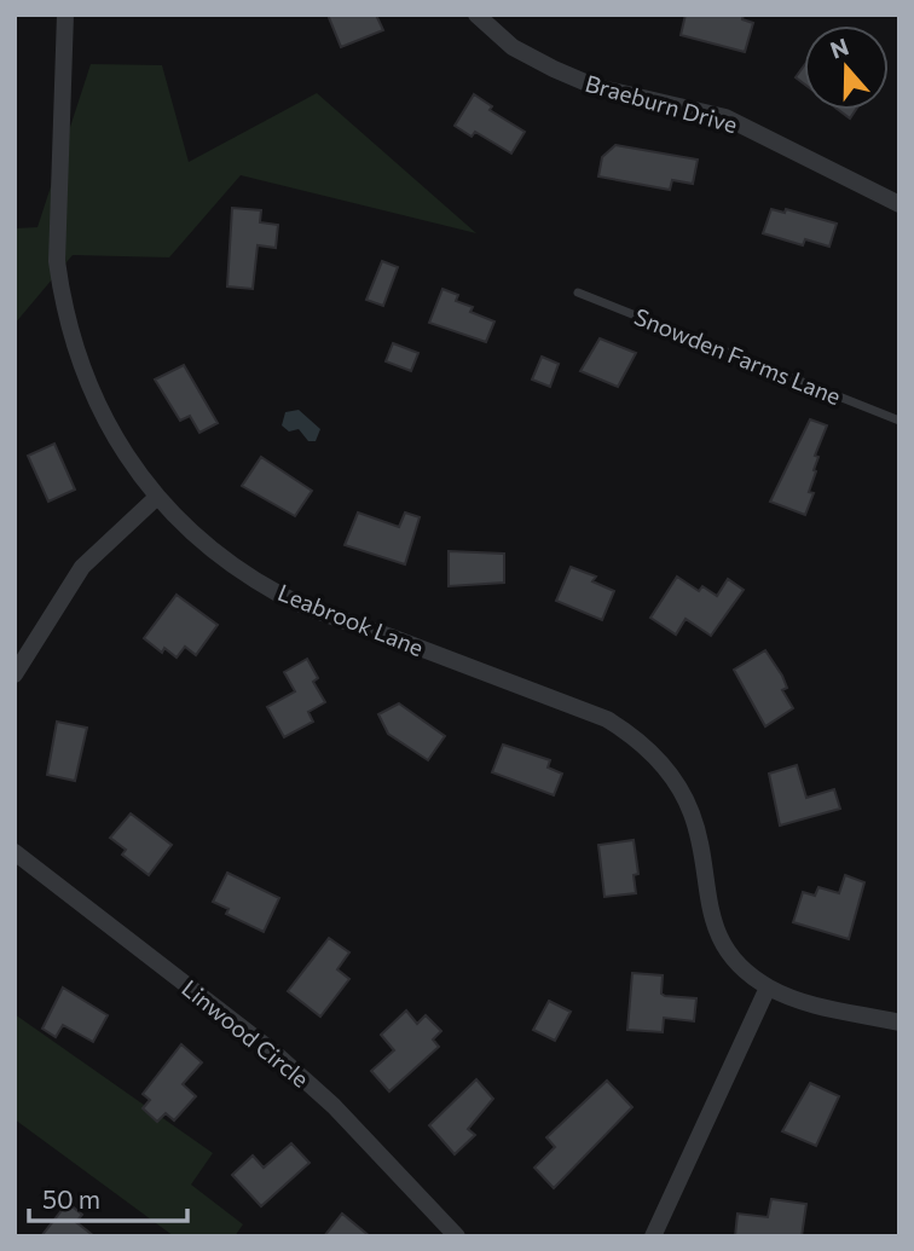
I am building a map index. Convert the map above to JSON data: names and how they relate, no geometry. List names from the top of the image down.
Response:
{
  "streets": {
    "street": ["Braeburn Drive", "Leabrook Lane", "Linwood Circle"],
    "lane": ["Snowden Farms Lane"]
  },
  "scale_bar": "50 m",
  "north": "top"
}
